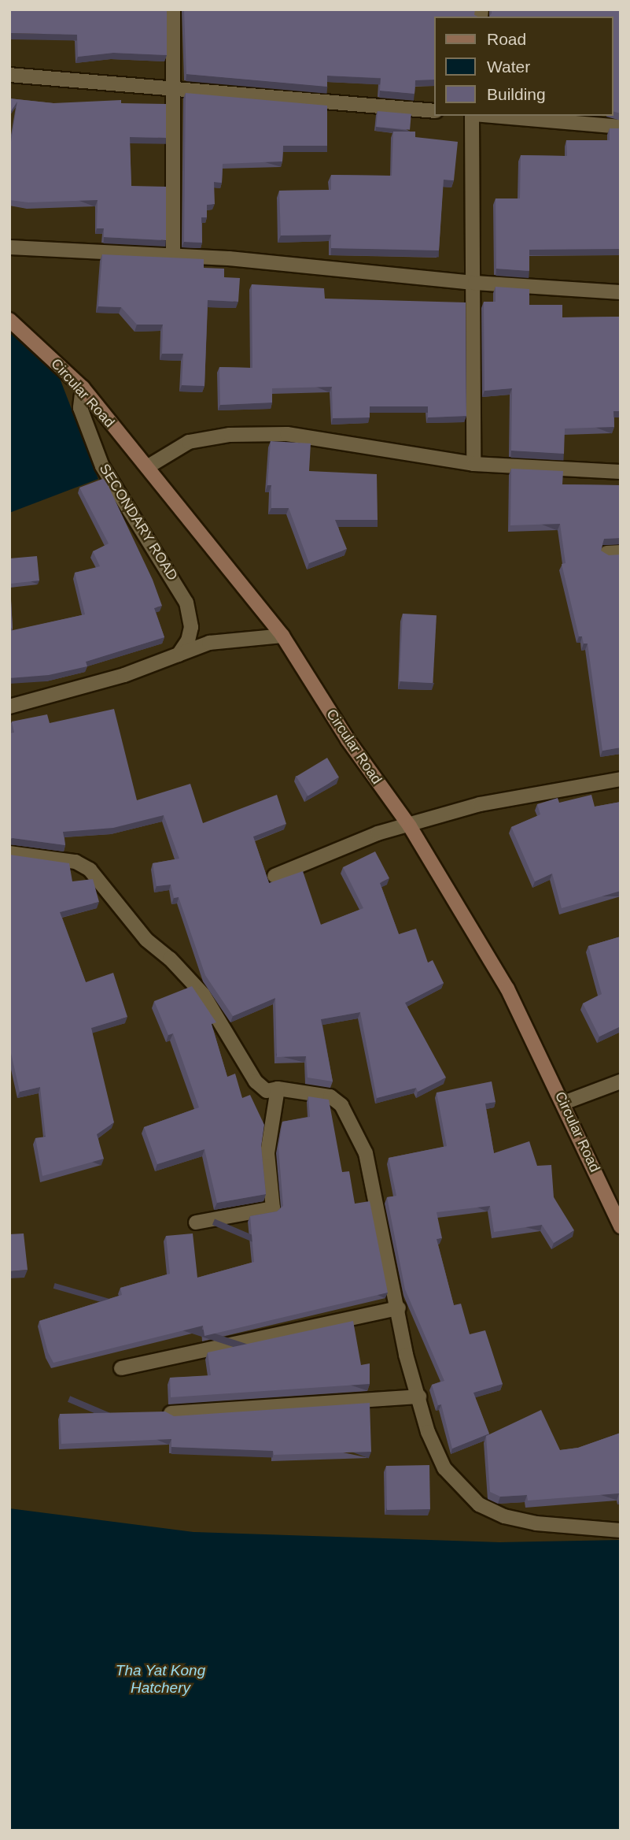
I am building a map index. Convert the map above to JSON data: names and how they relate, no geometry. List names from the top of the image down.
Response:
{
  "streets": {
    "street": ["Circular Road", "SECONDARY ROAD"]
  },
  "crossings": [
    ["Circular Road", "SECONDARY ROAD"]
  ],
  "water": ["Tha Yat Kong Hatchery"],
  "legend": ["Road", "Water", "Building"]
}
